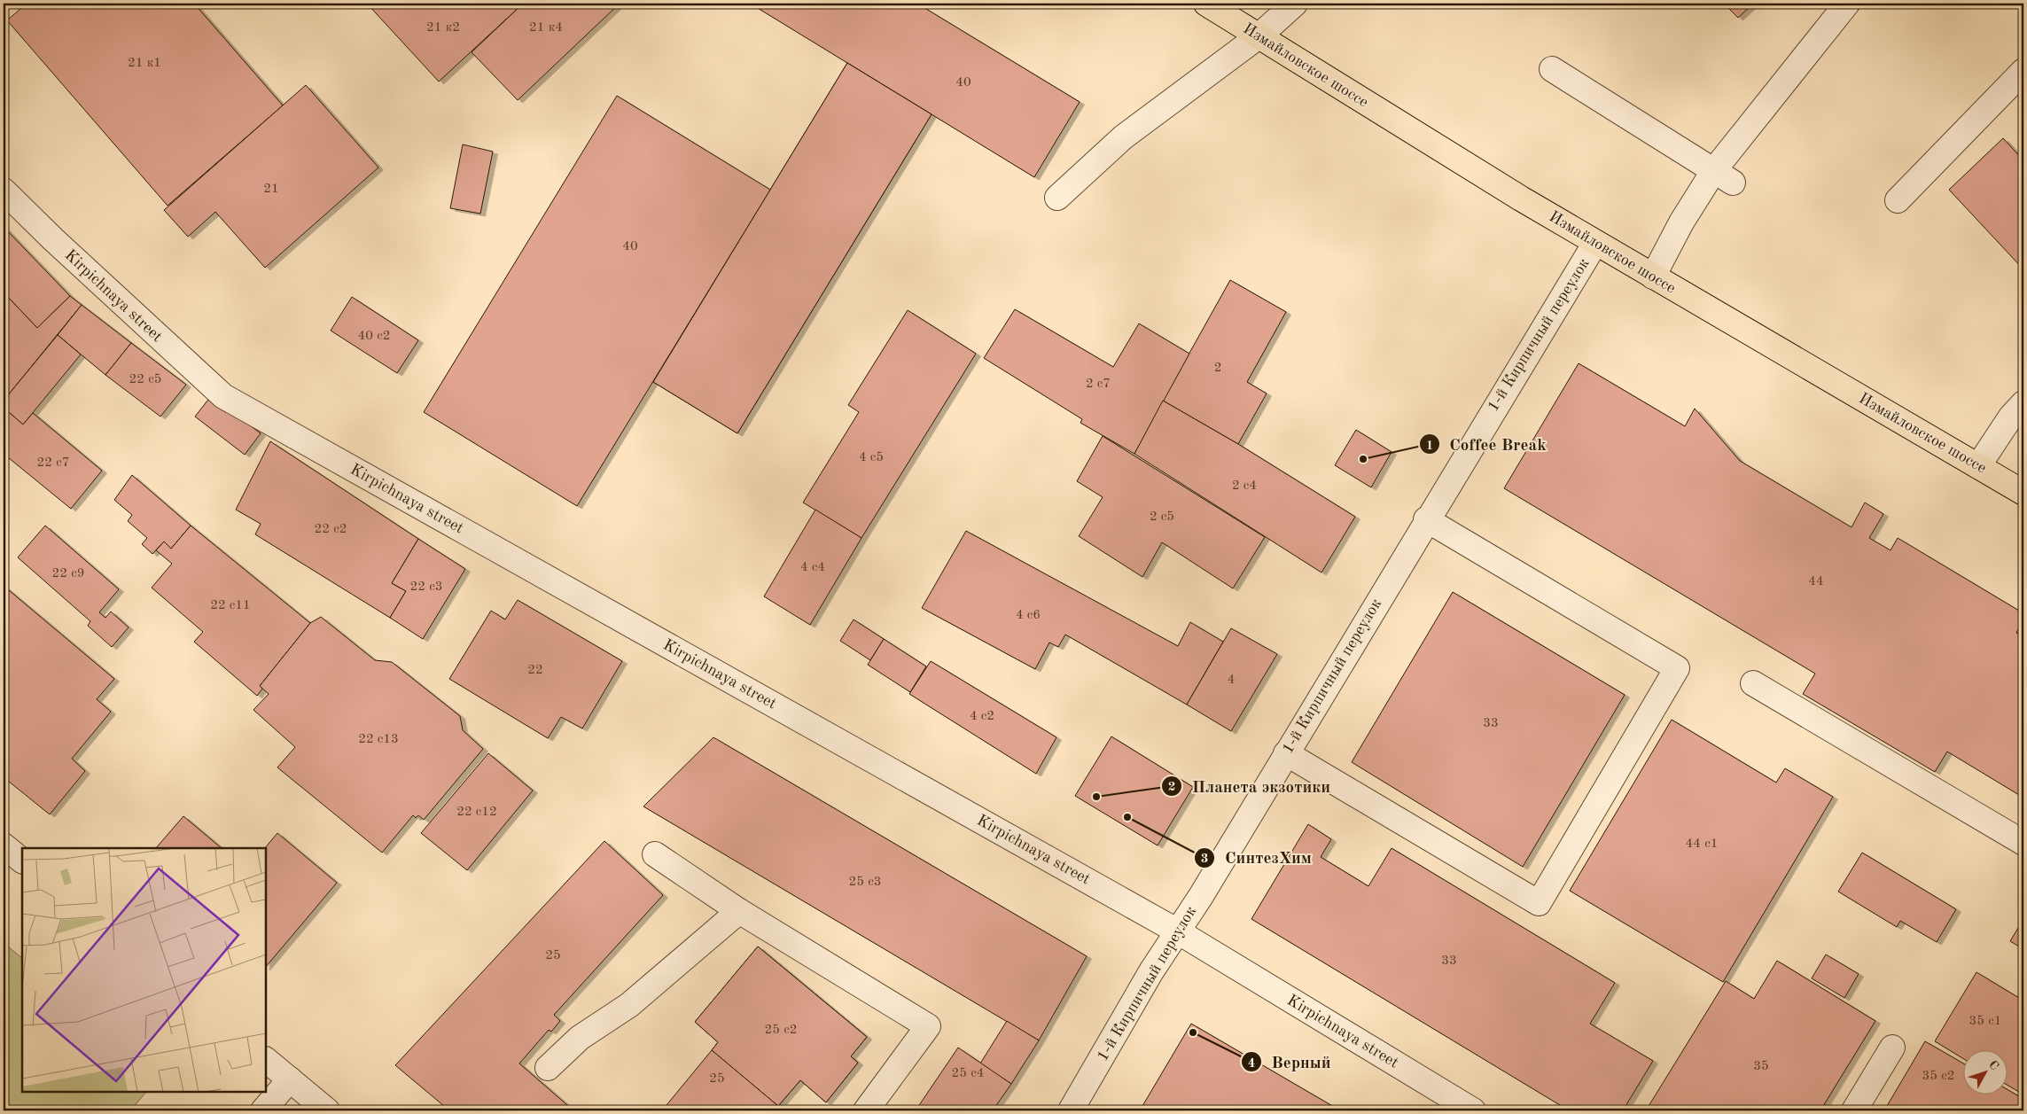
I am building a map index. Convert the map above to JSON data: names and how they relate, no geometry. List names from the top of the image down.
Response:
{
  "streets": {
    "main road": ["Измайловское шоссе"],
    "street": ["Kirpichnaya street", "1-й Кирпичный переулок"]
  },
  "crossings": [
    ["Измайловское шоссе", "1-й Кирпичный переулок"],
    ["Kirpichnaya street", "1-й Кирпичный переулок"]
  ],
  "places": [
    "Coffee Break",
    "Планета экзотики",
    "СинтезХим",
    "Верный"
  ],
  "house_numbers": [
    "21 к2",
    "21 к4",
    "21 к1",
    "40",
    "21",
    "40",
    "40 с2",
    "2",
    "22 c5",
    "2 с7",
    "4 с5",
    "22 с7",
    "2 с4",
    "2 с5",
    "22 с2",
    "4 с4",
    "22 с9",
    "44",
    "22 c3",
    "22 с11",
    "4 с6",
    "22",
    "4",
    "4 с2",
    "33",
    "22 с13",
    "22 с12",
    "44 с1",
    "25 с3",
    "25",
    "33",
    "35 с1",
    "25 с2",
    "35",
    "25 с4",
    "35 с2",
    "25"
  ],
  "north": "top right"
}
